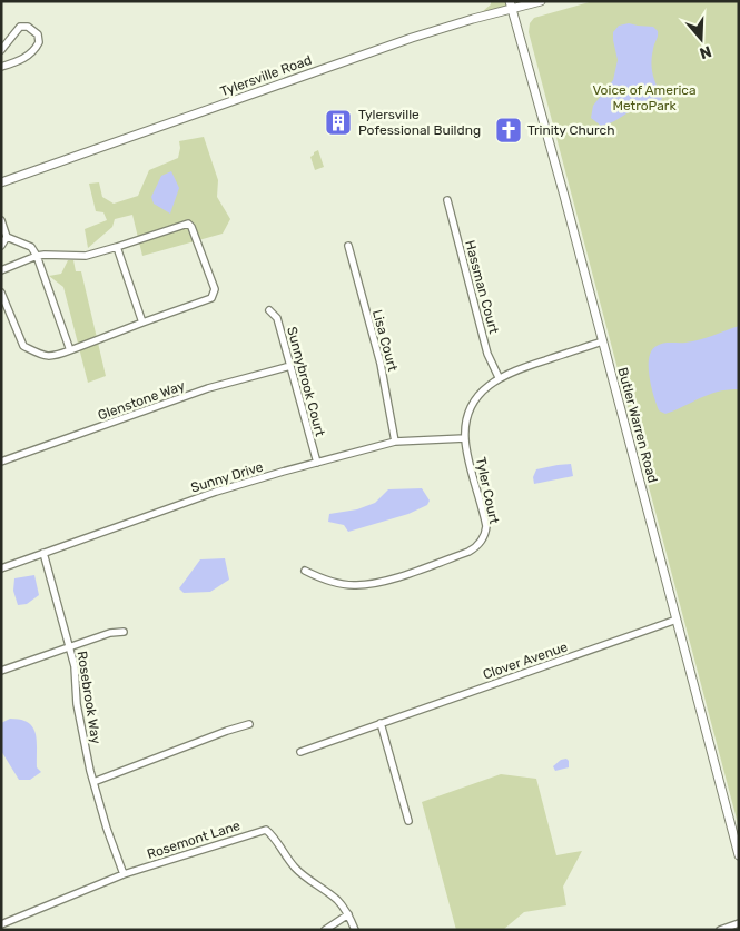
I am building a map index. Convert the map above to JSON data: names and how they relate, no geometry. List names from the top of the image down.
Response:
{
  "streets": {
    "main road": ["Tylersville Road", "Butler Warren Road"],
    "street": [
      "Hassman Court",
      "Lisa Court",
      "Sunnybrook Court",
      "Glenstone Way",
      "Sunny Drive",
      "Tyler Court",
      "Clover Avenue",
      "Rosebrook Way",
      "Rosemont Lane"
    ]
  },
  "crossings": [
    ["Tylersville Road", "Butler Warren Road"],
    ["Hassman Court", "Tyler Court"],
    ["Lisa Court", "Sunny Drive"],
    ["Sunnybrook Court", "Glenstone Way"],
    ["Sunnybrook Court", "Sunny Drive"],
    ["Butler Warren Road", "Tyler Court"],
    ["Butler Warren Road", "Clover Avenue"],
    ["Sunny Drive", "Tyler Court"],
    ["Sunny Drive", "Rosebrook Way"],
    ["Rosebrook Way", "Rosemont Lane"]
  ],
  "parks": ["Voice of America MetroPark"],
  "places": {
    "building": ["Tylersville Pofessional Buildng"],
    "church": ["Trinity Church"]
  },
  "north": "bottom"
}
